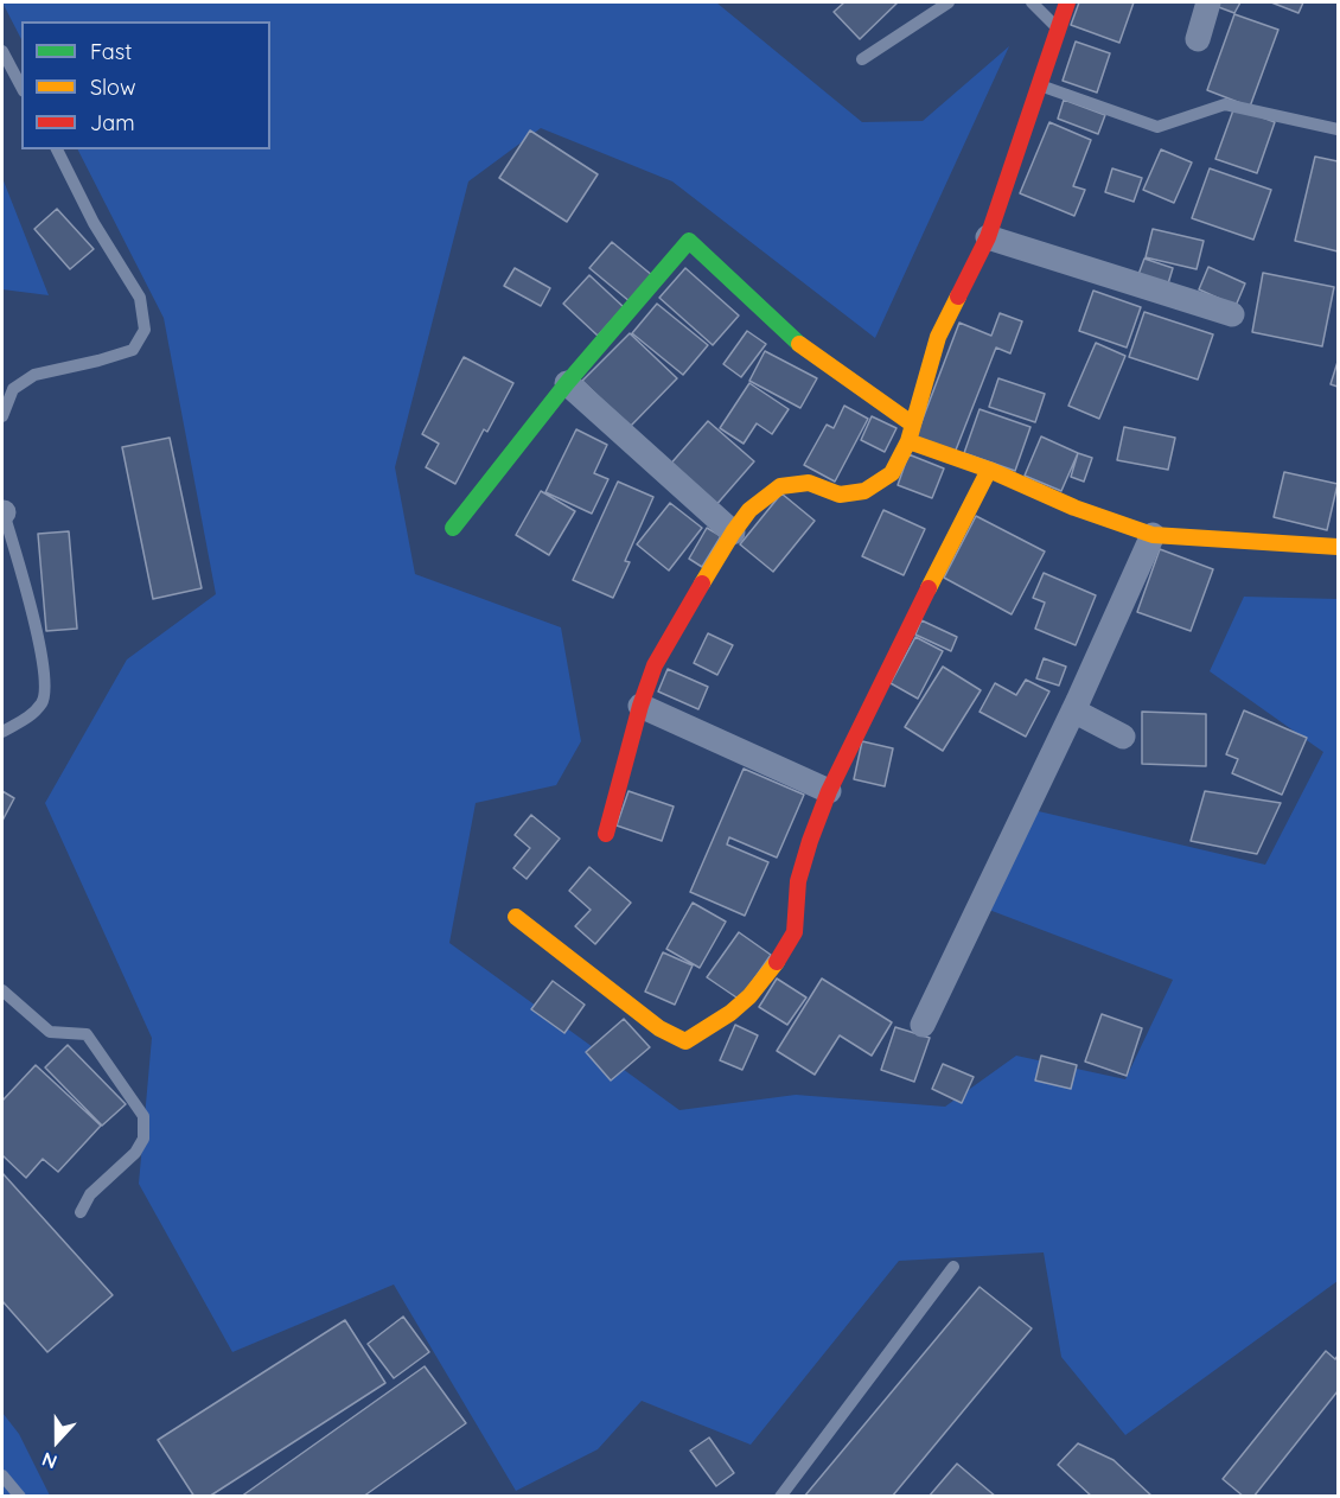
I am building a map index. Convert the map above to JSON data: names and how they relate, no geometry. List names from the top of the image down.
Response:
{
  "legend": ["Fast", "Slow", "Jam"],
  "north": "bottom"
}
